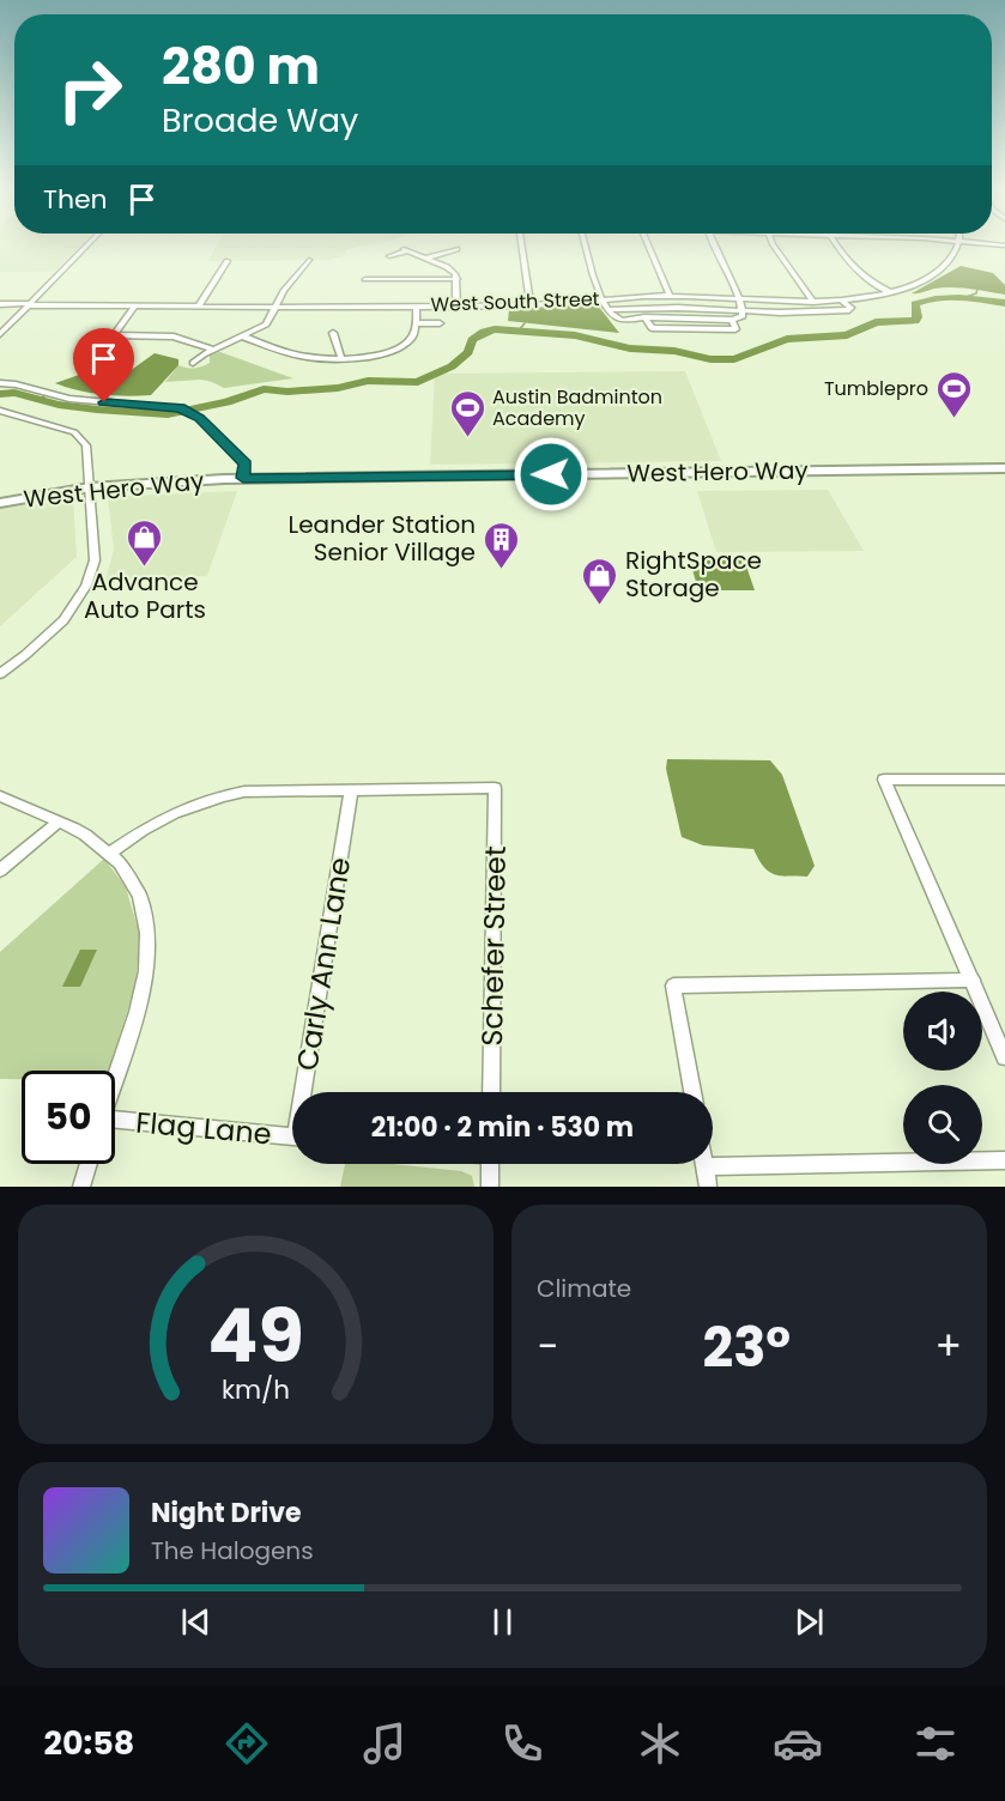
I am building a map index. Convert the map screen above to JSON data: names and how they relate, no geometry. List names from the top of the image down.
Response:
{
  "streets": {
    "main road": ["West Hero Way"],
    "street": [
      "West South Street",
      "Schefer Street",
      "Carly Ann Lane",
      "Flag Lane"
    ]
  },
  "crossings": [
    ["Schefer Street", "Carly Ann Lane"]
  ],
  "places": {
    "sports": ["Tumblepro", "Austin Badminton Academy"],
    "shop": ["Advance Auto Parts", "RightSpace Storage"],
    "building": ["Leander Station Senior Village"]
  },
  "page": {
    "turn": ["280 m", "Broade Way"],
    "then": "Then",
    "limit": "50",
    "trip": "21:00 · 2 min · 530 m",
    "tile": "Climate",
    "heat": ["−", "23°", "+"],
    "song": ["Night Drive", "The Halogens"],
    "tabs": "20:58",
    "gauge": ["49", "km/h"]
  }
}
